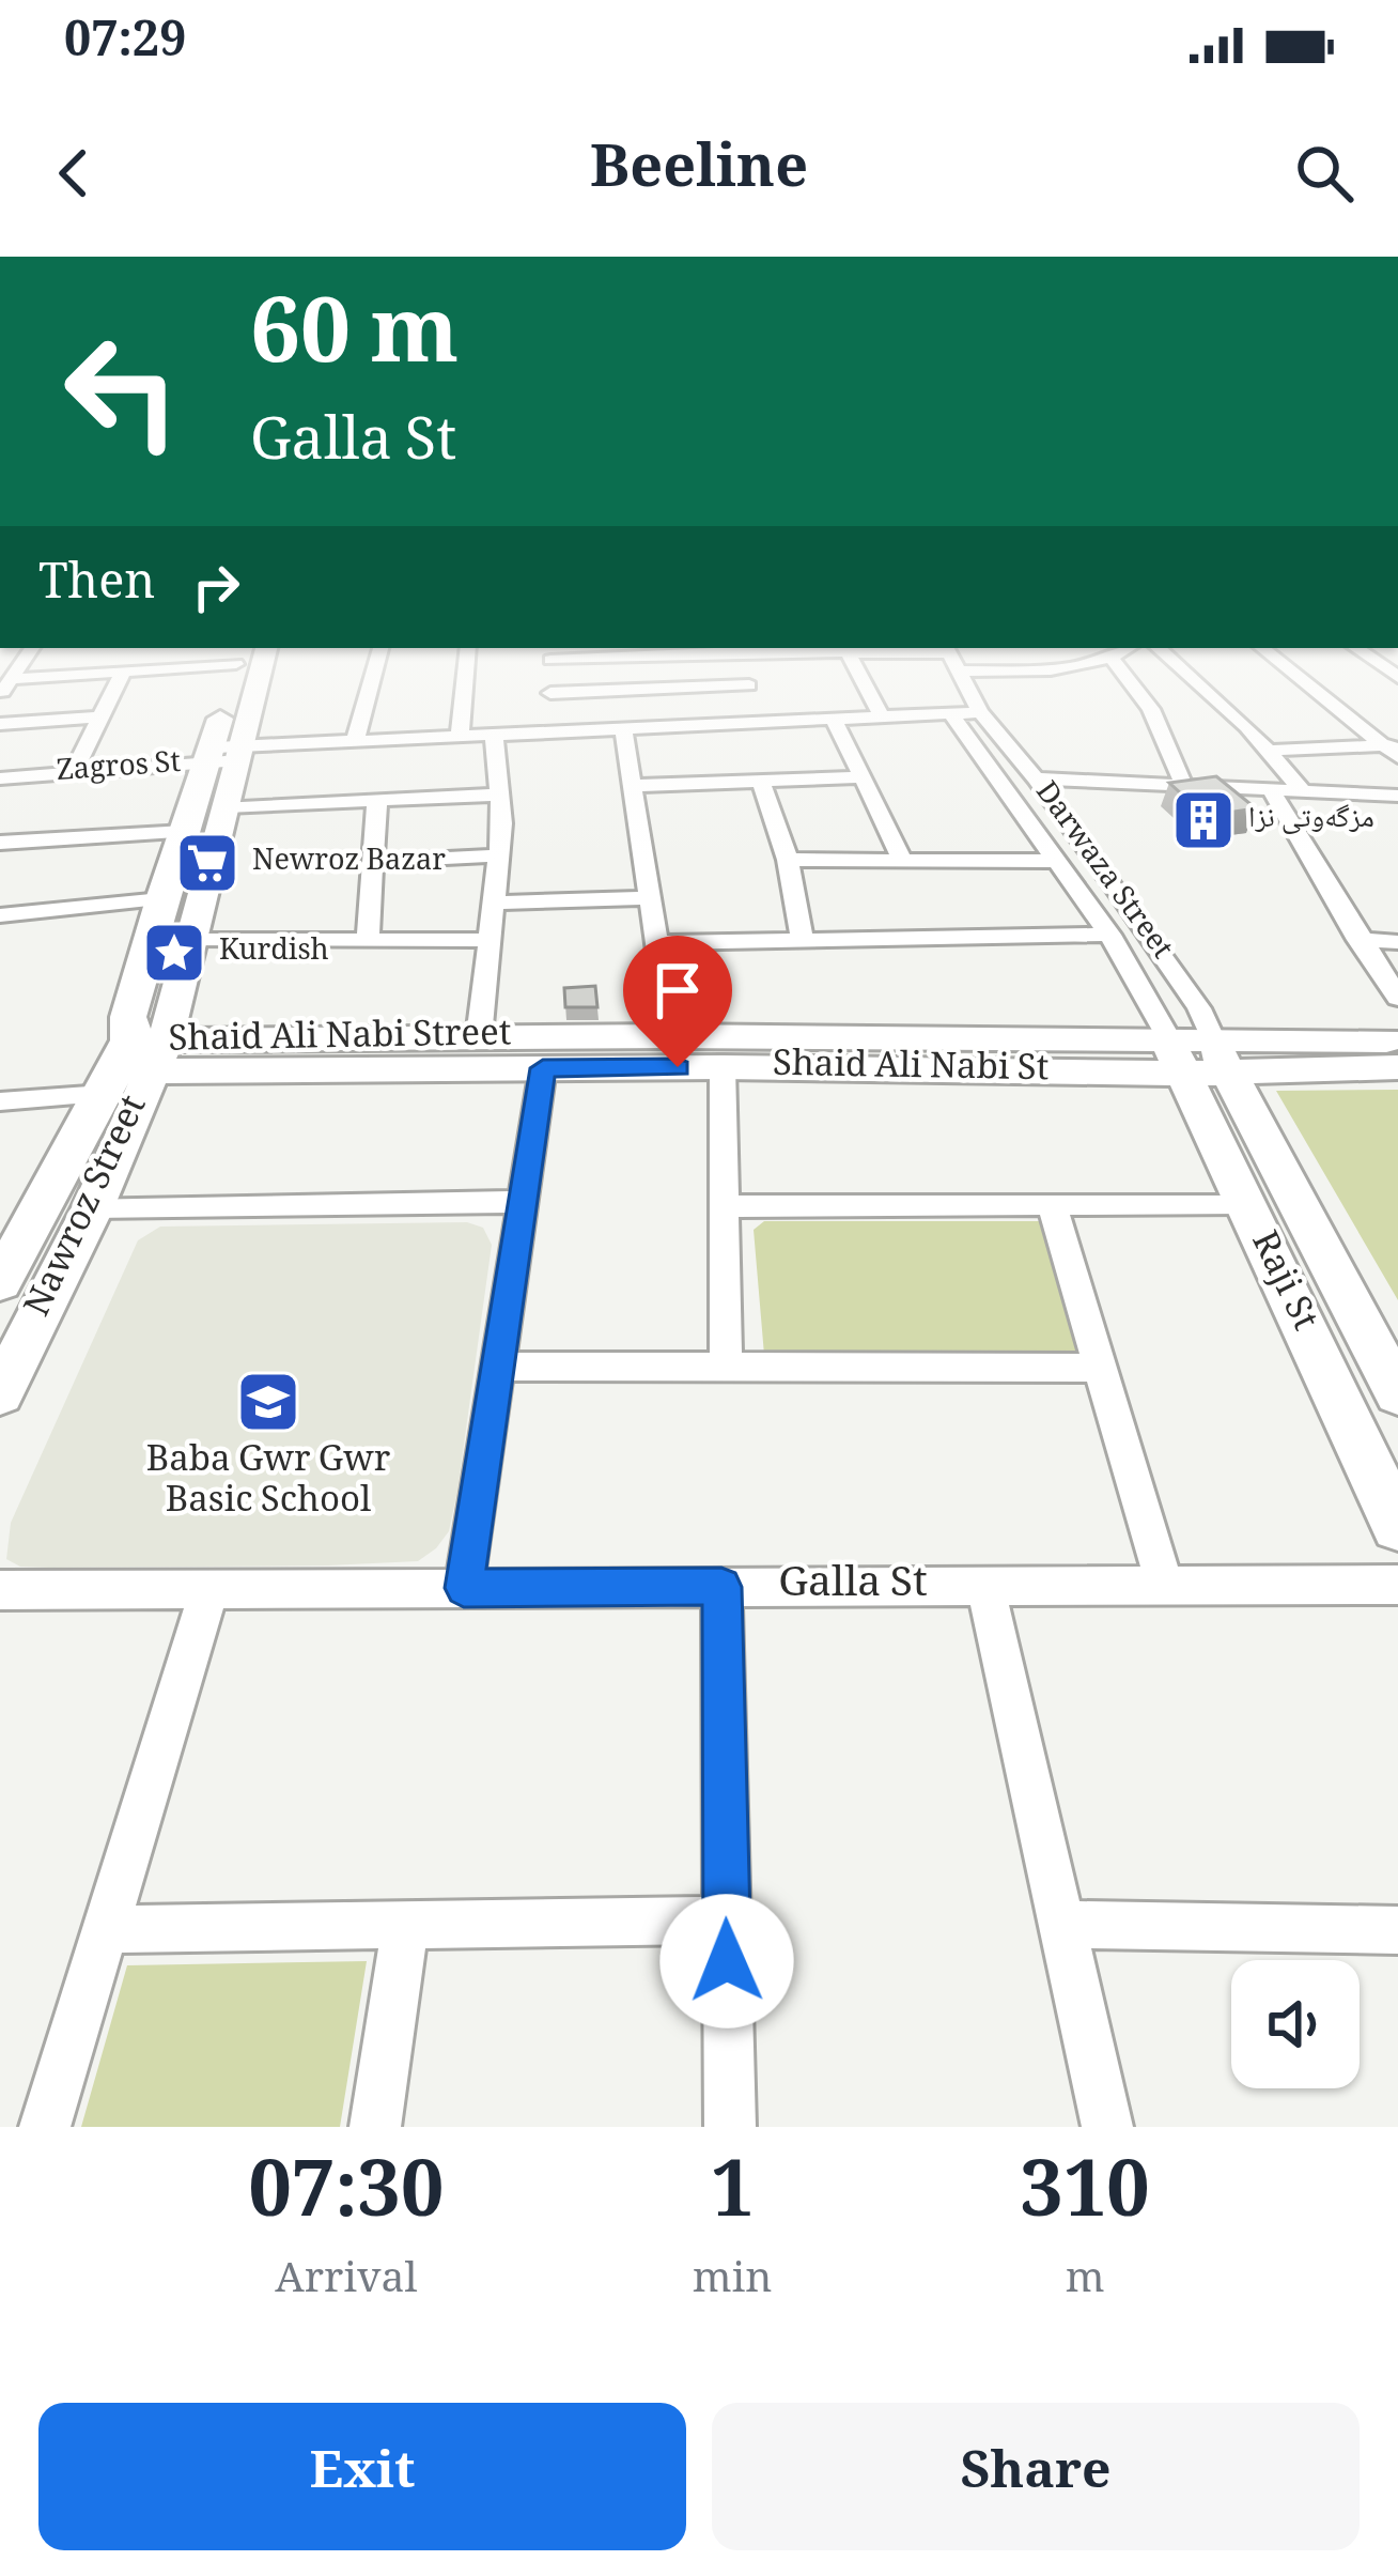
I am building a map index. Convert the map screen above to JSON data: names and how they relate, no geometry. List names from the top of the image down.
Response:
{
  "streets": {
    "main road": [
      "Shaid Ali Nabi Street",
      "Shaid Ali Nabi St",
      "Nawroz Street",
      "Raji St"
    ],
    "street": ["Zagros St", "Darwaza Street", "Galla St"]
  },
  "crossings": [
    ["Zagros St", "Darwaza Street"],
    ["Zagros St", "Nawroz Street"],
    ["Darwaza Street", "Shaid Ali Nabi Street"],
    ["Darwaza Street", "Shaid Ali Nabi St"],
    ["Darwaza Street", "Raji St"],
    ["Shaid Ali Nabi Street", "Shaid Ali Nabi St"],
    ["Shaid Ali Nabi Street", "Nawroz Street"],
    ["Shaid Ali Nabi Street", "Raji St"],
    ["Shaid Ali Nabi St", "Nawroz Street"],
    ["Shaid Ali Nabi St", "Raji St"]
  ],
  "places": {
    "building": ["مزگەوتی نزا"],
    "supermarket": ["Newroz Bazar"],
    "place": ["Kurdish"],
    "school or university": ["Baba Gwr Gwr Basic School"]
  },
  "page": {
    "status": "07:29",
    "header": "Beeline",
    "turn": ["60 m", "Galla St"],
    "then": "Then",
    "eta": [
      "07:30",
      "Arrival",
      "1",
      "min",
      "310",
      "m"
    ],
    "buttons": ["Exit", "Share"]
  }
}
